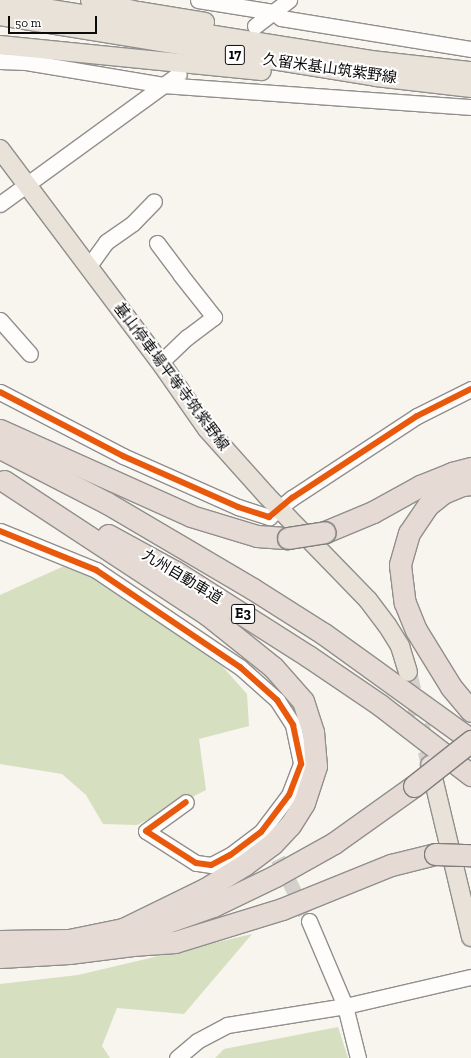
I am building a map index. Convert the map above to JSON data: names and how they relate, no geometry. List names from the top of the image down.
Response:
{
  "streets": {
    "highway": ["九州自動車道", "E3"],
    "main road": ["17", "久留米基山筑紫野線", "基山停車場平等寺筑紫野線"]
  },
  "scale_bar": "50 m"
}
